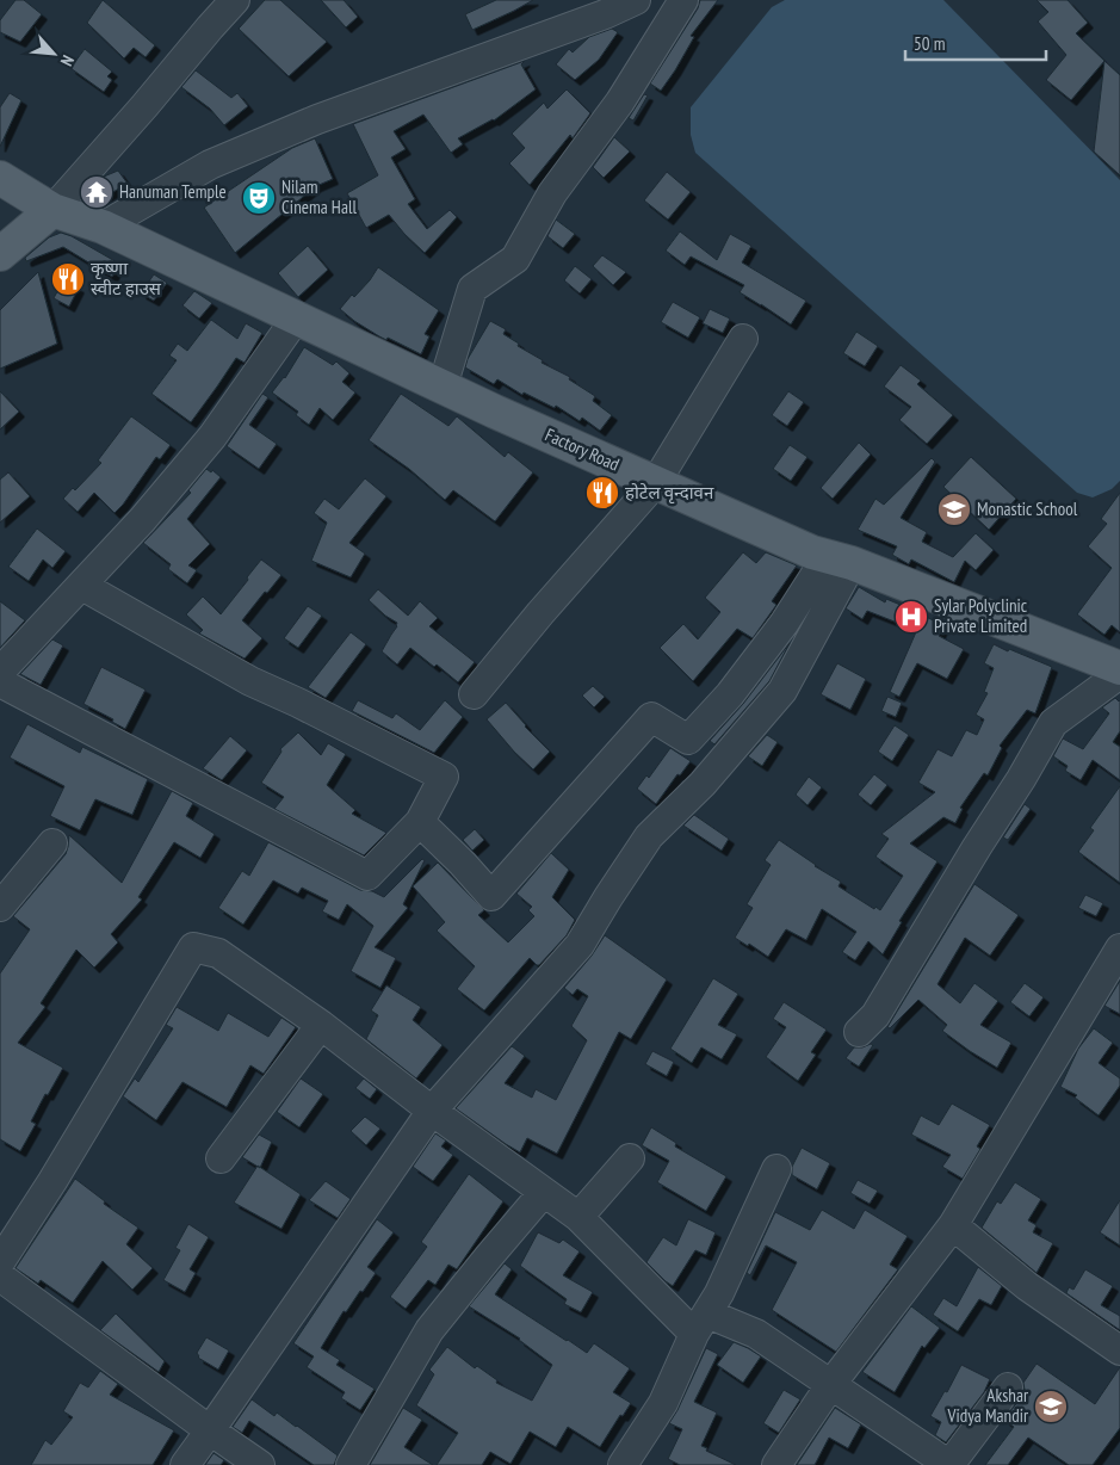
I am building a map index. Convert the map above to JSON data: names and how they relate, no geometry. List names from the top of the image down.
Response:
{
  "streets": {
    "main road": ["Factory Road"]
  },
  "places": {
    "temple": ["Hanuman Temple"],
    "theatre": ["Nilam Cinema Hall"],
    "restaurant": ["कृष्णा स्वीट हाउस", "होटेल वृन्दावन"],
    "school or university": ["Monastic School", "Akshar Vidya Mandir"],
    "hospital": ["Sylar Polyclinic Private Limited"]
  },
  "scale_bar": "50 m",
  "north": "bottom right"
}
